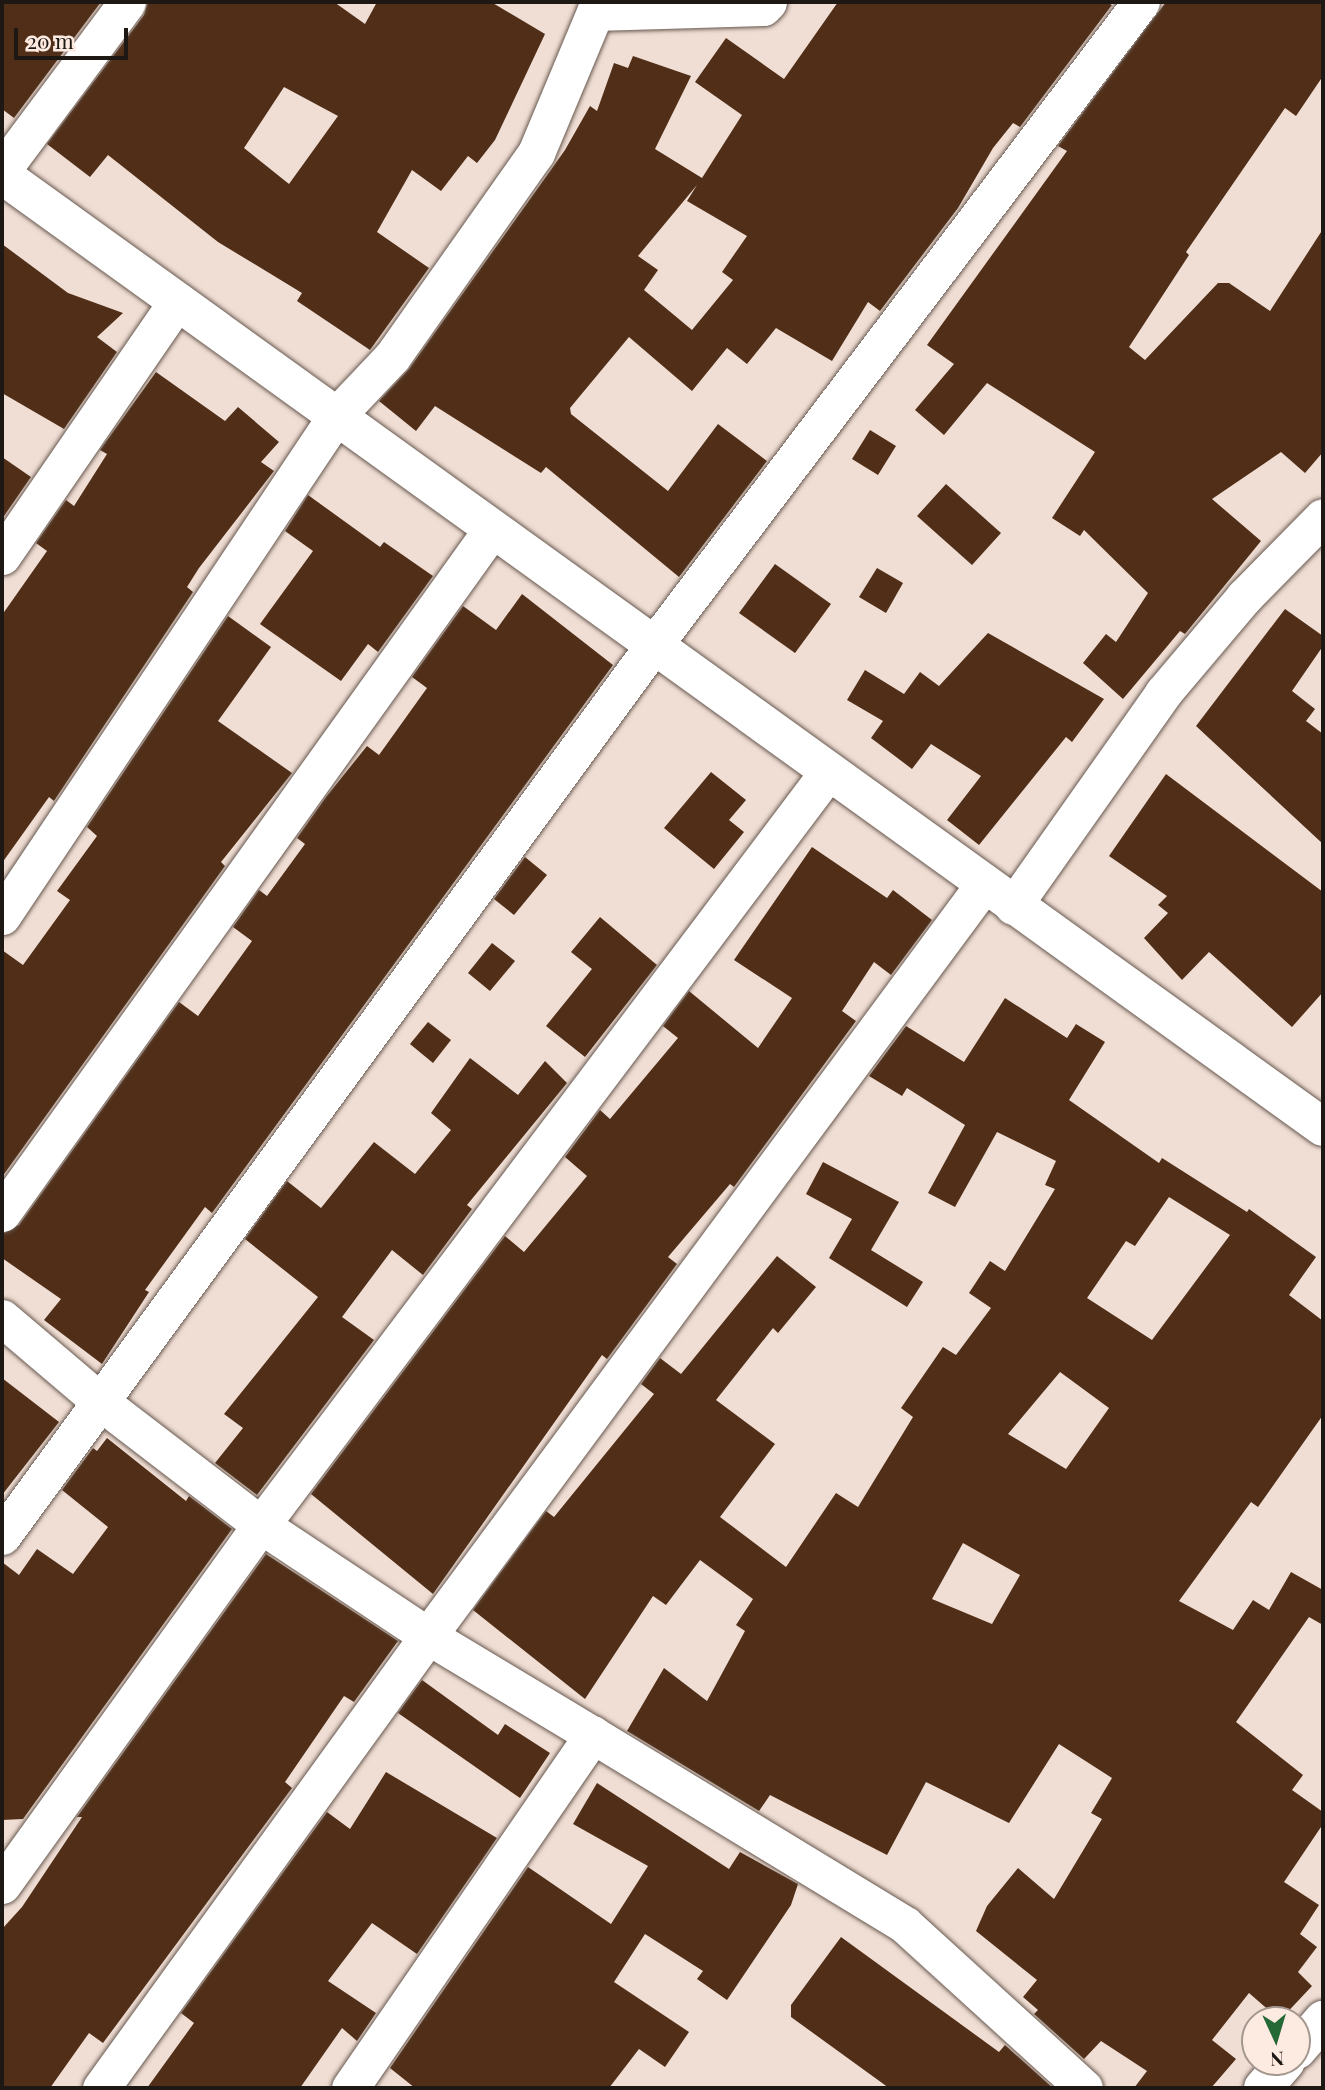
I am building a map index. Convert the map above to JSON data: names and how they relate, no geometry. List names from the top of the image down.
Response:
{
  "scale_bar": "20 m",
  "north": "bottom"
}
